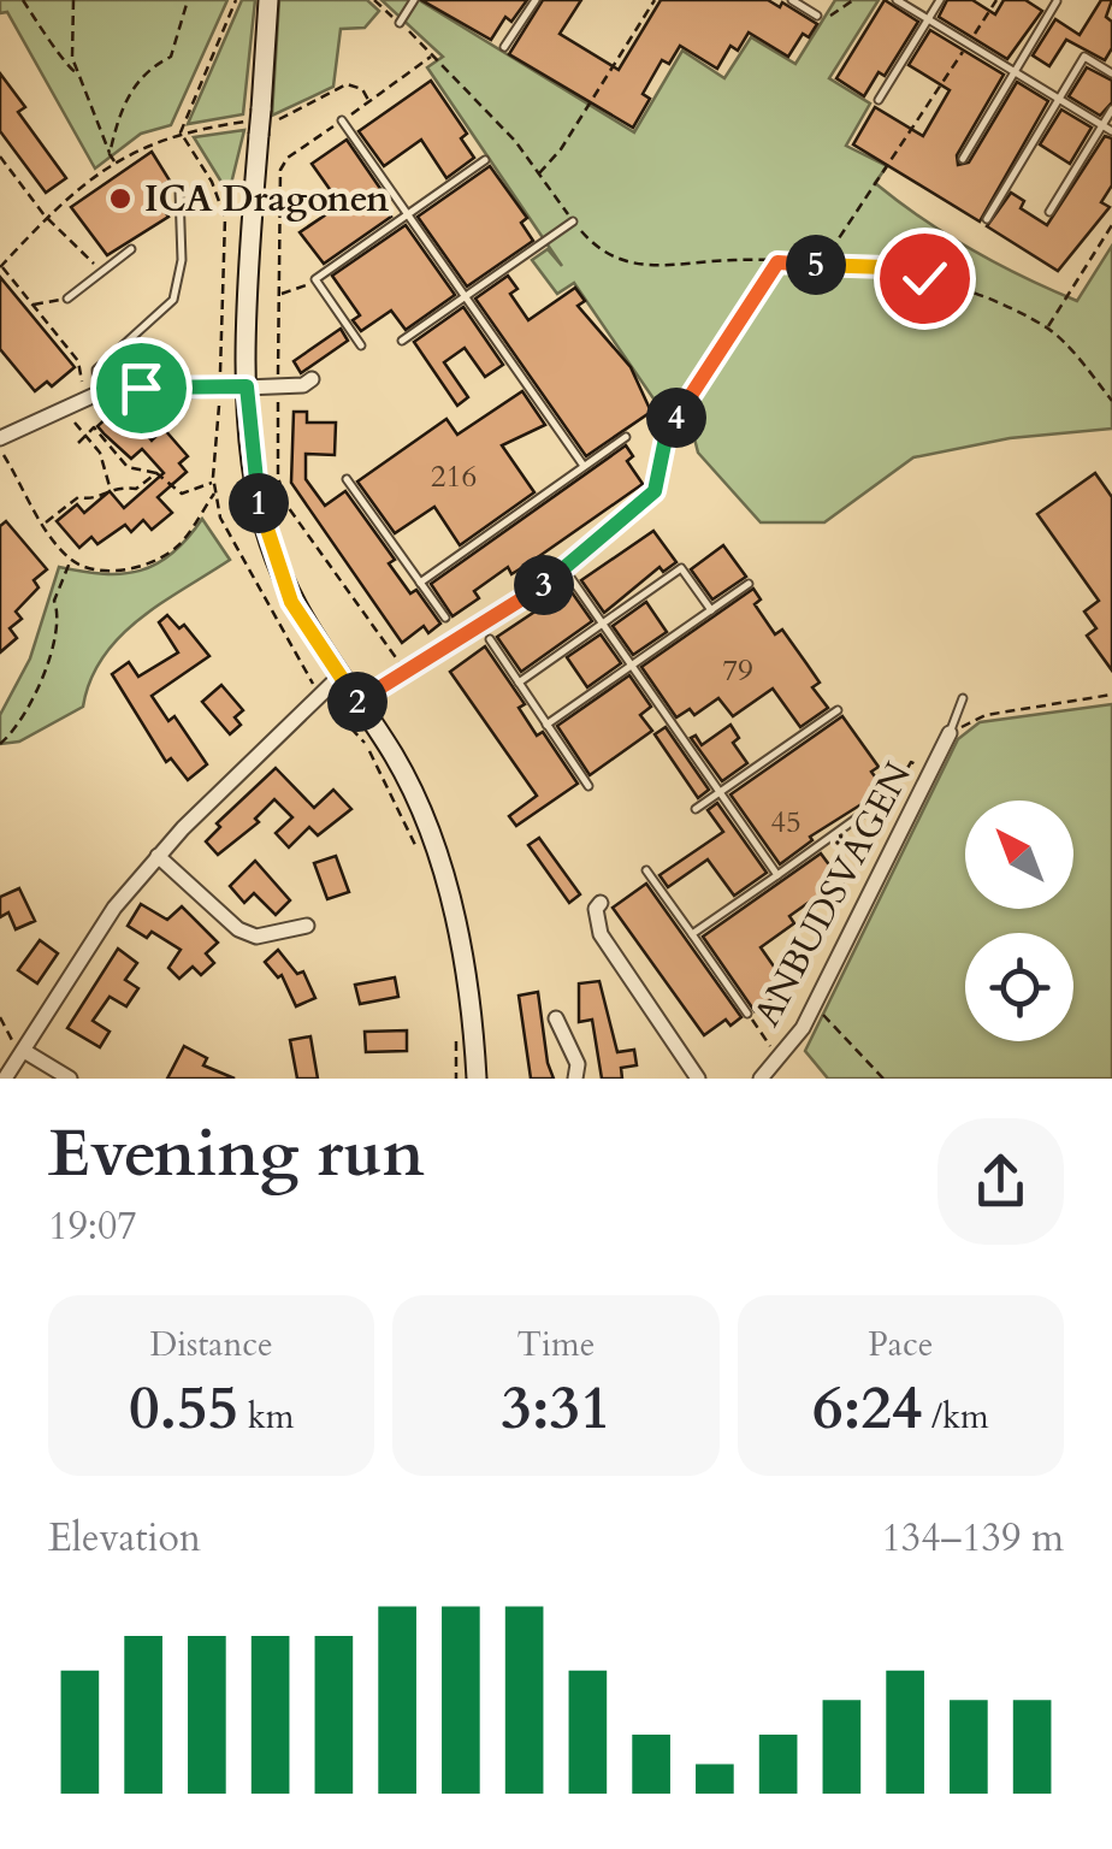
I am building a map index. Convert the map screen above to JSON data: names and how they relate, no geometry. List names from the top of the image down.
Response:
{
  "streets": {
    "street": ["ANBUDSVÄGEN"]
  },
  "places": ["ICA Dragonen"],
  "house_numbers": ["216", "79", "45"],
  "north": "top left",
  "page": {
    "pins": [
      "5",
      "4",
      "1",
      "3",
      "2"
    ],
    "heading": ["Evening run", "19:07"],
    "stats": [
      ["Distance", "0.55 km"],
      ["Time", "3:31"],
      ["Pace", "6:24 /km"]
    ],
    "chart": ["Elevation", "134–139 m"]
  }
}
